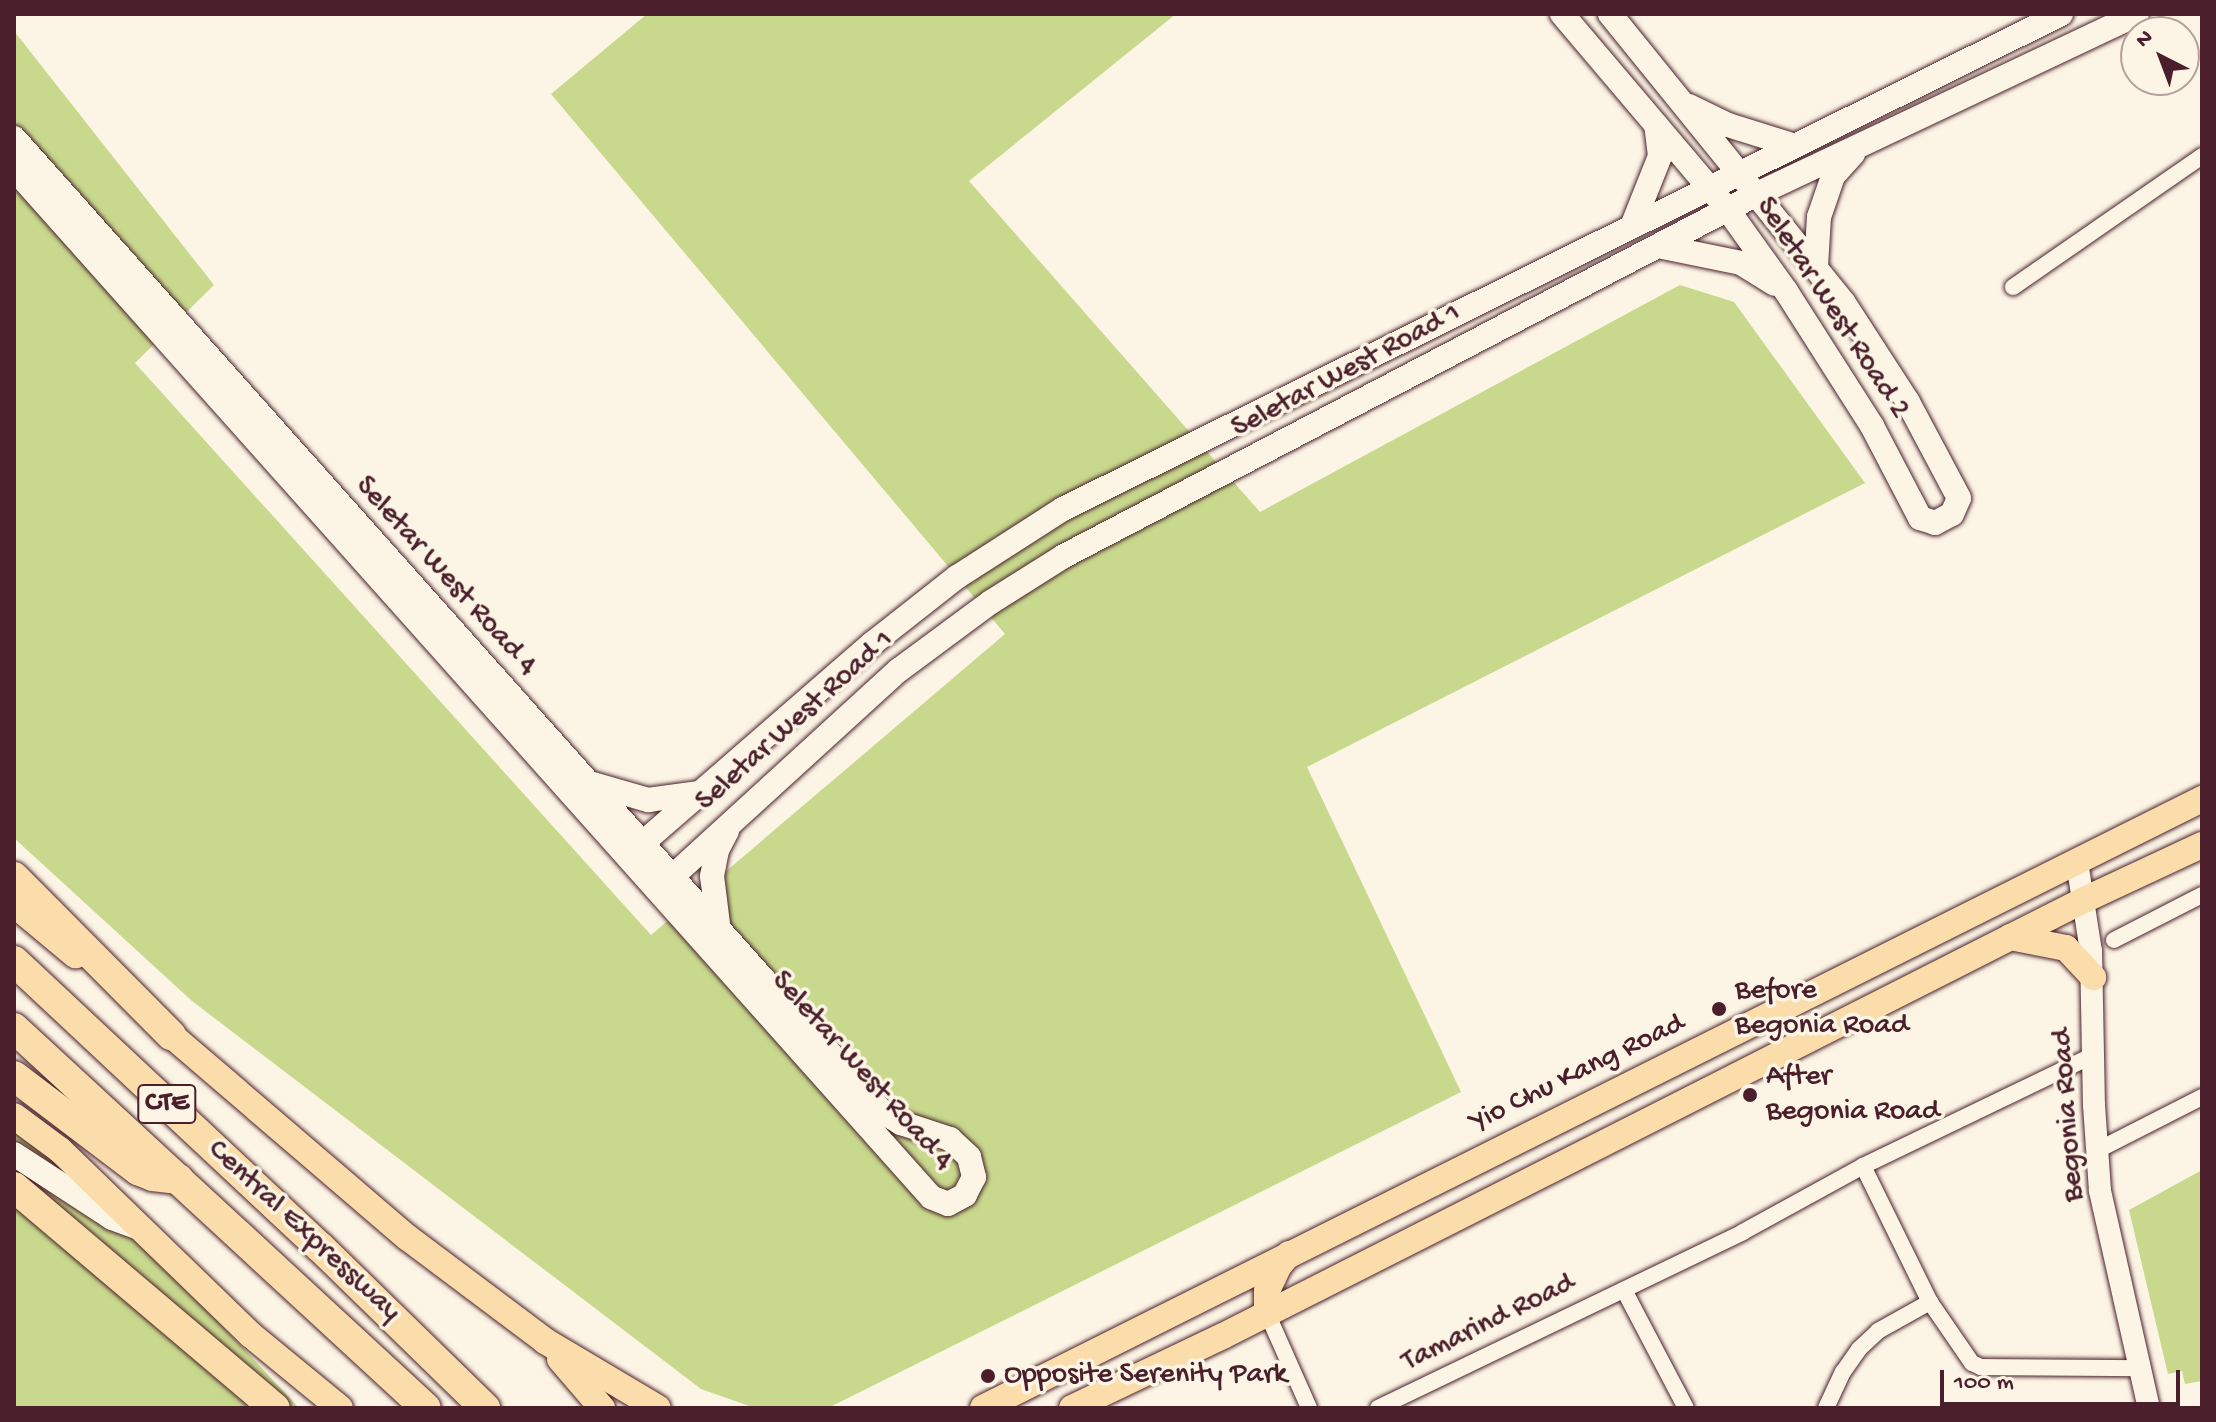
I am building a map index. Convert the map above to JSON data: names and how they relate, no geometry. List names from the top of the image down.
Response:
{
  "streets": {
    "highway": ["CTE", "Central Expressway"],
    "main road": [
      "Seletar West Road 2",
      "Seletar West Road 1",
      "Seletar West Road 4",
      "Yio Chu Kang Road"
    ],
    "street": ["Begonia Road", "Tamarind Road"]
  },
  "crossings": [
    ["Seletar West Road 2", "Seletar West Road 1"],
    ["Seletar West Road 1", "Seletar West Road 4"],
    ["Yio Chu Kang Road", "Begonia Road"],
    ["Begonia Road", "Tamarind Road"]
  ],
  "places": ["Before Begonia Road", "After Begonia Road", "Opposite Serenity Park"],
  "scale_bar": "100 m",
  "north": "top left"
}
